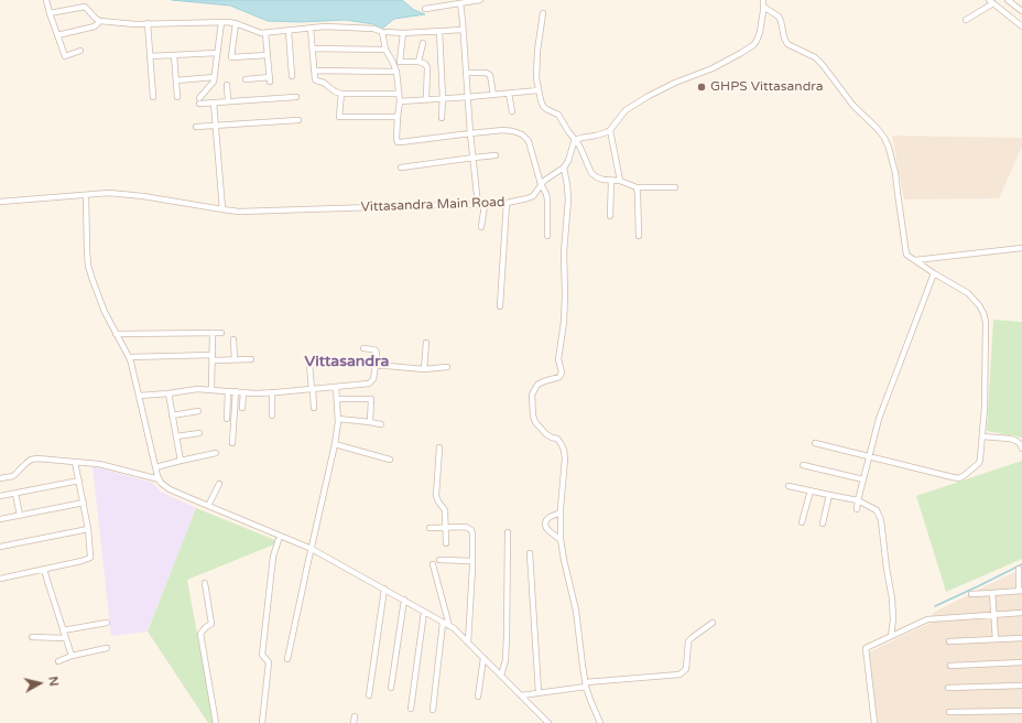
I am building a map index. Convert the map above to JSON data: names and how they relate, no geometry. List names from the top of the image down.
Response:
{
  "streets": {
    "street": ["Vittasandra Main Road"]
  },
  "districts": ["Vittasandra"],
  "places": ["GHPS Vittasandra"],
  "north": "right"
}
